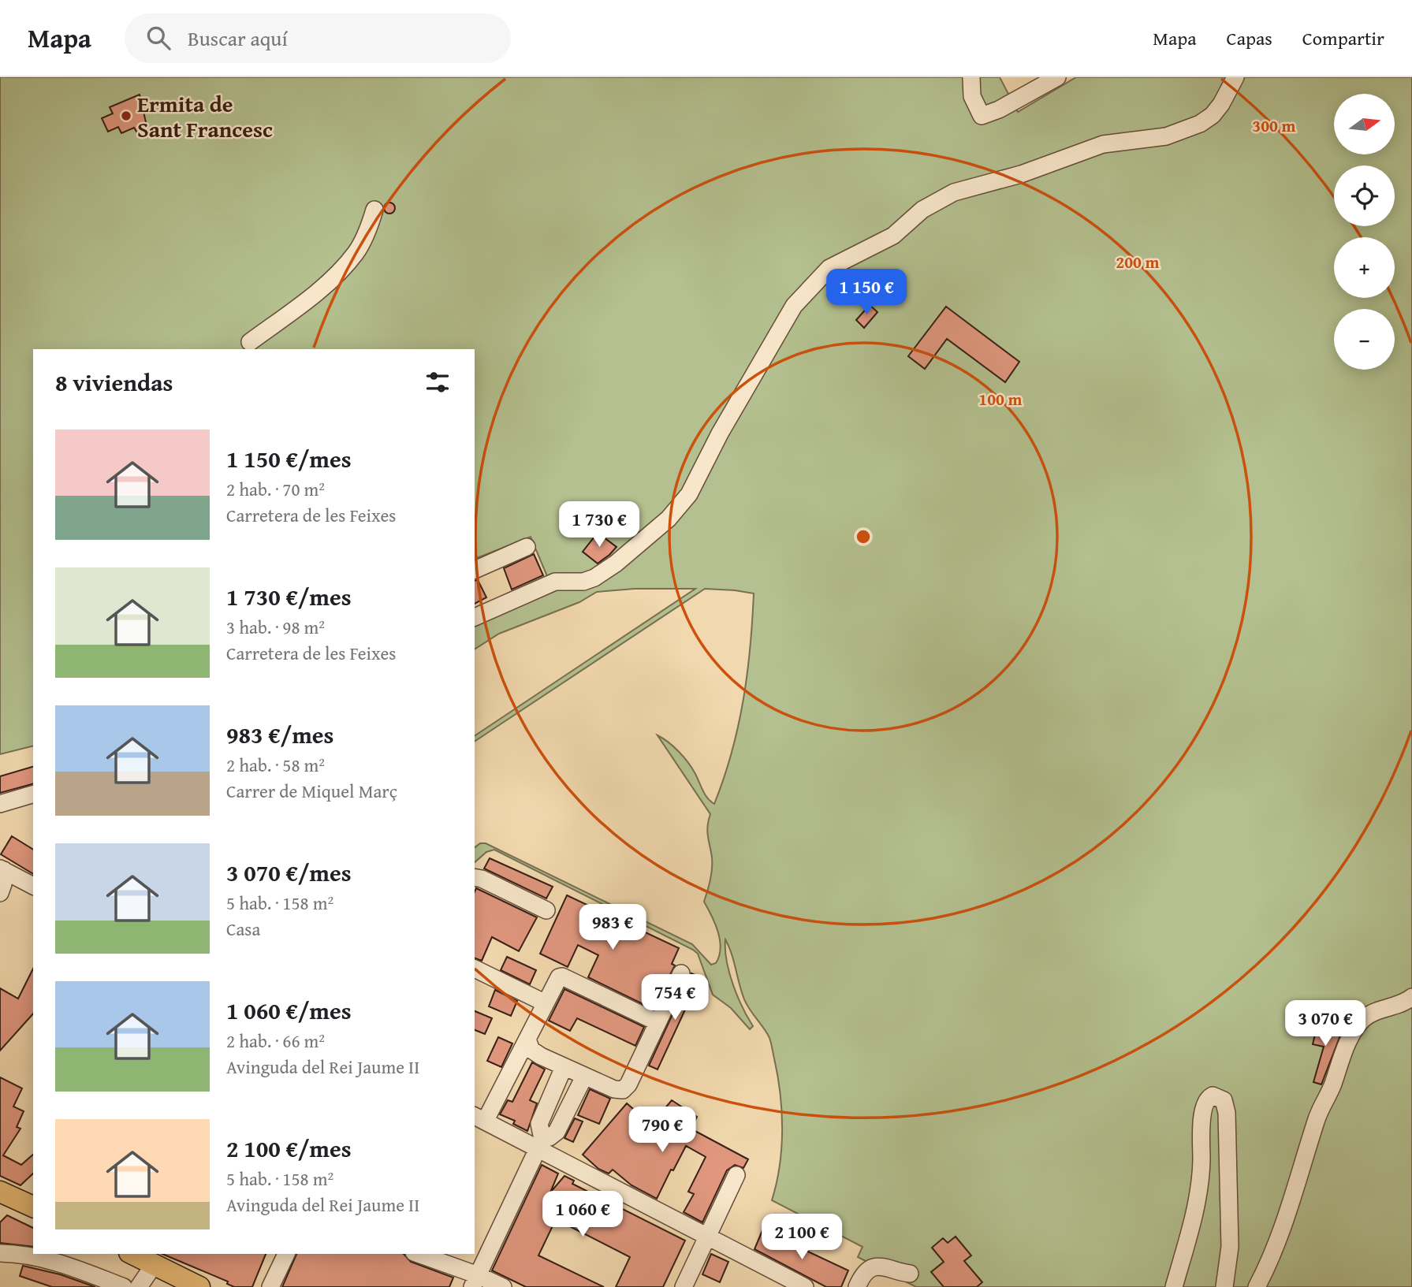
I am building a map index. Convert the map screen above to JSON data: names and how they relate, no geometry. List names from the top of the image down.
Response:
{
  "places": ["Ermita de Sant Francesc"],
  "north": "right",
  "page": {
    "header": "Mapa",
    "search": "Buscar aquí",
    "nav": ["Mapa", "Capas", "Compartir"],
    "map_buttons": ["+", "−"],
    "price": [
      "1 150 €",
      "1 730 €",
      "983 €",
      "754 €",
      "3 070 €",
      "790 €",
      "1 060 €",
      "2 100 €"
    ],
    "heading": "8 viviendas",
    "list": [
      {
        "name": "1 150 €/mes",
        "note": "2 hab. · 70 m² · Carretera de les Feixes"
      },
      {
        "name": "1 730 €/mes",
        "note": "3 hab. · 98 m² · Carretera de les Feixes"
      },
      {
        "name": "983 €/mes",
        "note": "2 hab. · 58 m² · Carrer de Miquel Març"
      },
      {
        "name": "3 070 €/mes",
        "note": "5 hab. · 158 m² · Casa"
      },
      {
        "name": "1 060 €/mes",
        "note": "2 hab. · 66 m² · Avinguda del Rei Jaume II"
      },
      {
        "name": "2 100 €/mes",
        "note": "5 hab. · 158 m² · Avinguda del Rei Jaume II"
      }
    ]
  },
  "rings": ["300 m", "200 m", "100 m"]
}
